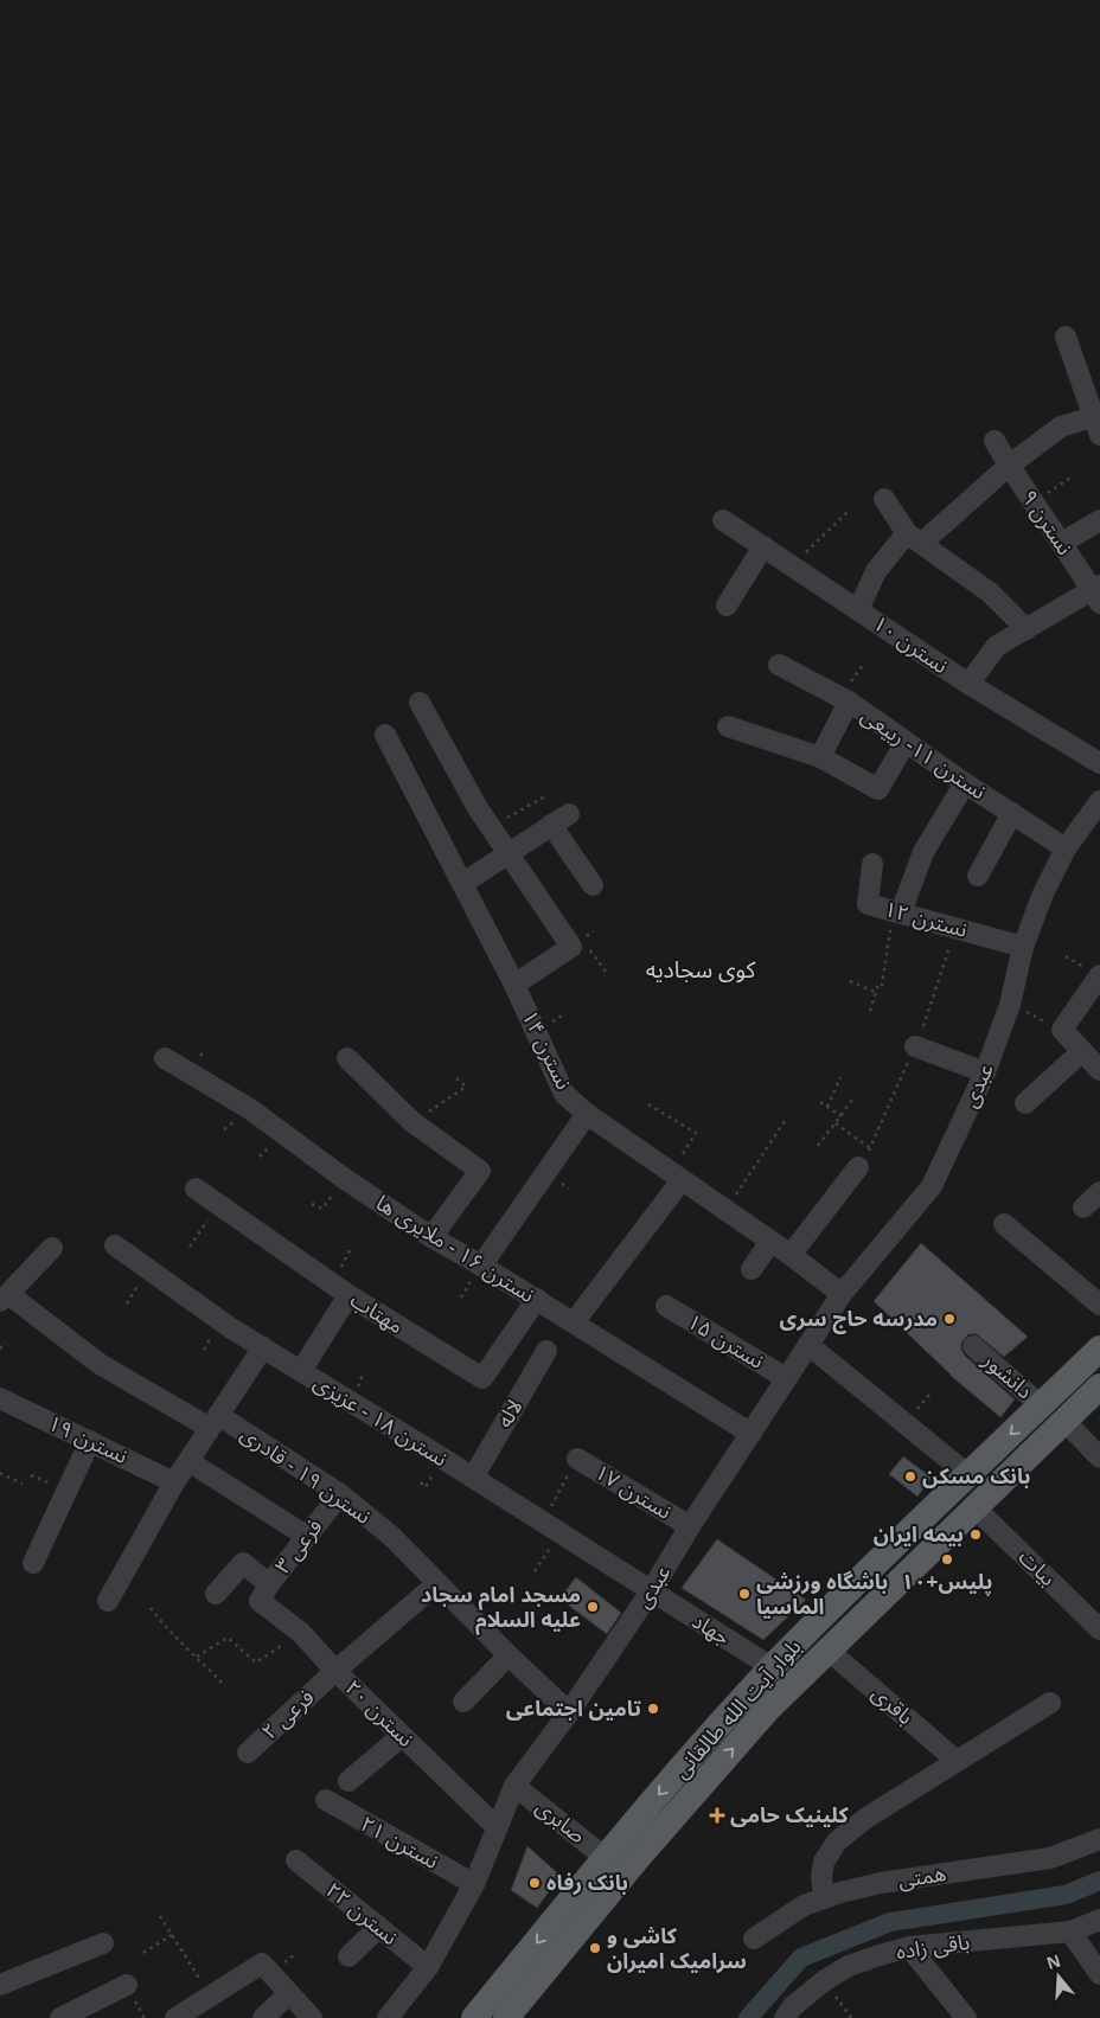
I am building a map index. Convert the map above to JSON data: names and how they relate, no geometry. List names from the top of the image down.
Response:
{
  "streets": {
    "main road": ["بلوار آیت الله طالقانی"],
    "street": [
      "نسترن ۹",
      "نسترن ۱۰",
      "نسترن ۱۱- ربیعی",
      "نسترن ۱۲",
      "نسترن ۱۴",
      "عبدی",
      "نسترن ۱۶ - ملایری ها",
      "مهتاب",
      "نسترن ۱۵",
      "دانشور",
      "لاله",
      "نسترن ۱۸ - عزیزی",
      "نسترن ۱۹",
      "نسترن ۱۹ - قادری",
      "نسترن ۱۷",
      "فرعی ۳",
      "بیات",
      "جهاد",
      "باقری",
      "نسترن ۲۰",
      "فرعی ۲",
      "صابری",
      "نسترن ۲۱",
      "همتی",
      "نسترن ۲۲",
      "باقی زاده"
    ]
  },
  "crossings": [
    ["نسترن ۱۱- ربیعی", "عبدی"],
    ["نسترن ۱۲", "عبدی"],
    ["نسترن ۱۴", "عبدی"],
    ["عبدی", "نسترن ۱۶ - ملایری ها"],
    ["عبدی", "نسترن ۱۵"],
    ["عبدی", "نسترن ۱۸ - عزیزی"],
    ["عبدی", "نسترن ۱۹ - قادری"],
    ["عبدی", "نسترن ۱۷"],
    ["عبدی", "جهاد"],
    ["عبدی", "نسترن ۲۰"],
    ["عبدی", "صابری"],
    ["عبدی", "نسترن ۲۱"],
    ["عبدی", "نسترن ۲۲"],
    ["نسترن ۱۶ - ملایری ها", "مهتاب"],
    ["دانشور", "بلوار آیت الله طالقانی"],
    ["لاله", "نسترن ۱۸ - عزیزی"],
    ["نسترن ۱۸ - عزیزی", "جهاد"],
    ["نسترن ۱۹ - قادری", "فرعی ۳"],
    ["نسترن ۱۹ - قادری", "فرعی ۲"],
    ["فرعی ۳", "نسترن ۲۰"],
    ["بیات", "بلوار آیت الله طالقانی"],
    ["جهاد", "بلوار آیت الله طالقانی"],
    ["باقری", "بلوار آیت الله طالقانی"],
    ["بلوار آیت الله طالقانی", "صابری"],
    ["نسترن ۲۰", "فرعی ۲"]
  ],
  "districts": ["کوی سجادیه"],
  "places": {
    "other": [
      "مدرسه حاج سری",
      "بانک مسکن",
      "بیمه ایران",
      "پلیس+۱۰",
      "باشگاه ورزشی الماسیا",
      "مسجد امام سجاد علیه السلام",
      "تامین اجتماعی",
      "بانک رفاه",
      "کاشی و سرامیک امیران"
    ],
    "health": ["کلینیک حامی"]
  },
  "north": "top"
}
